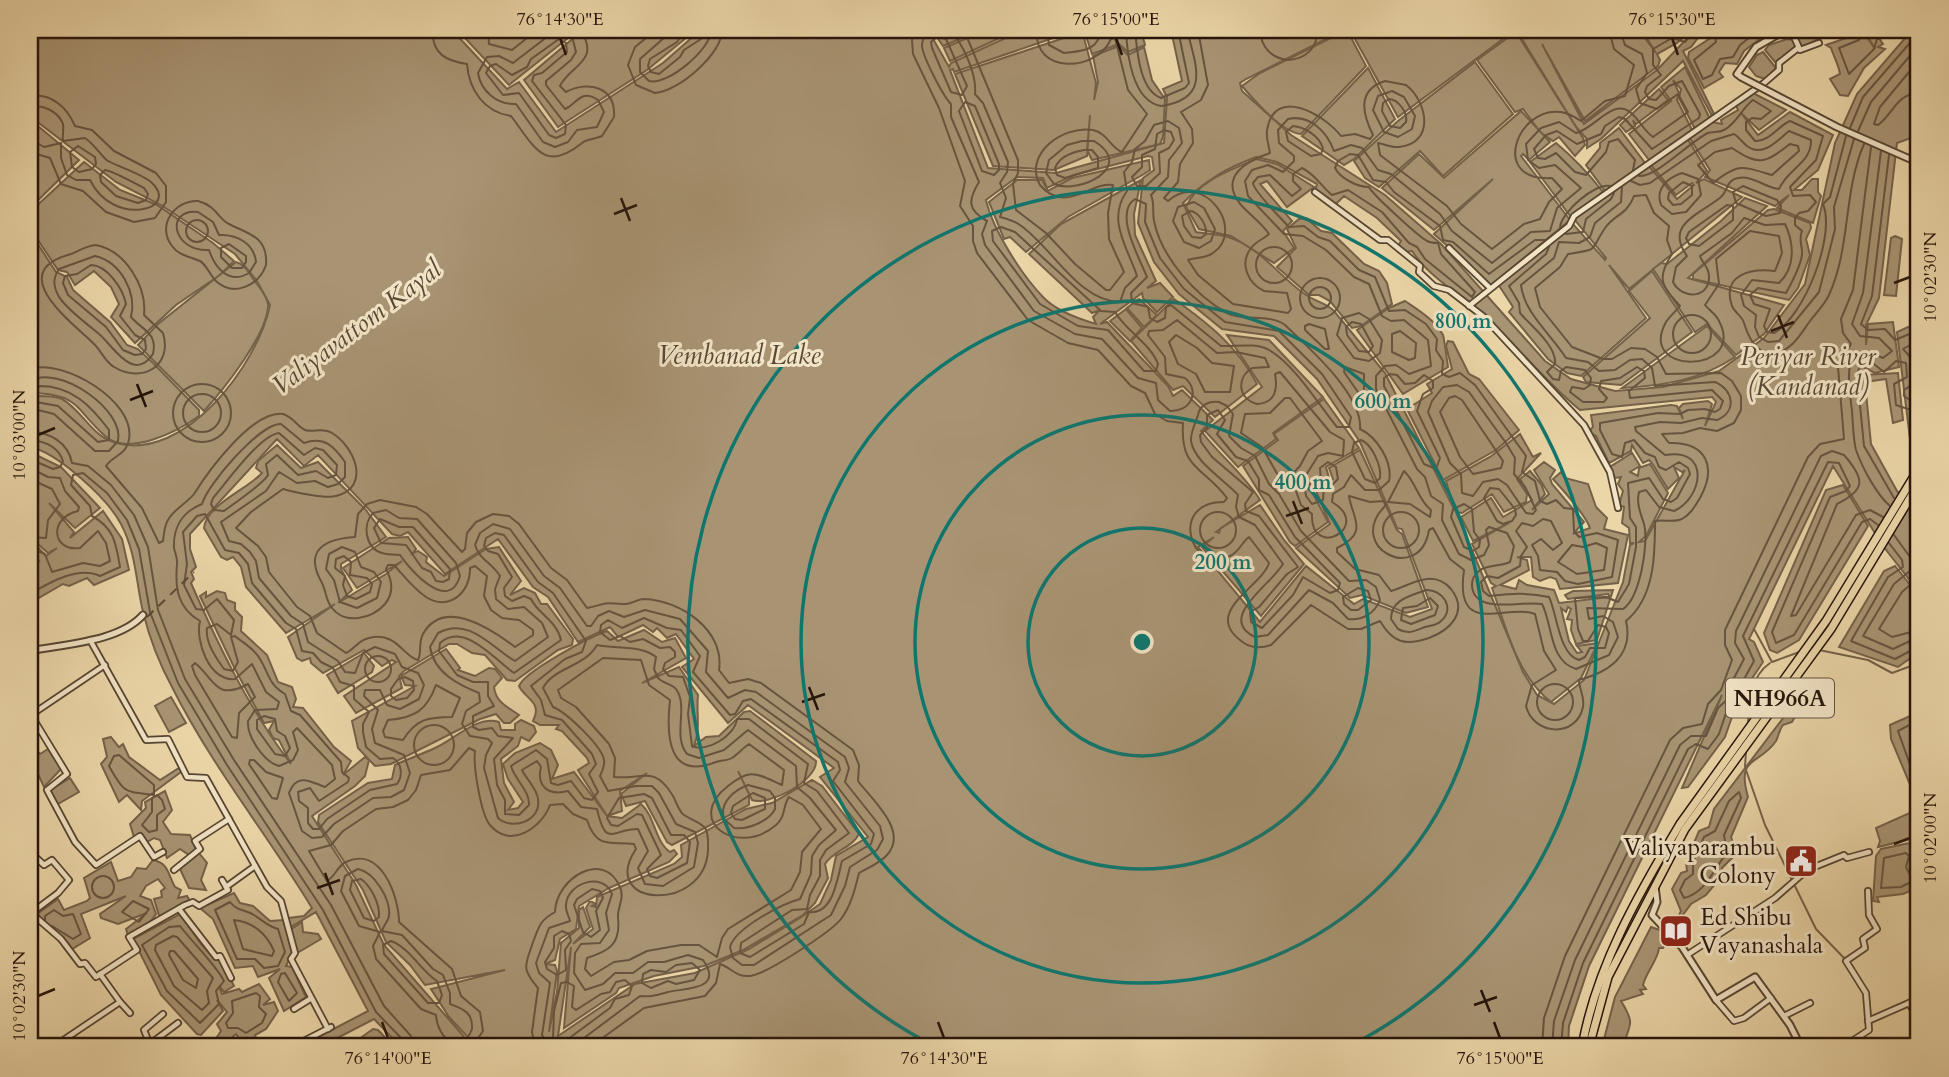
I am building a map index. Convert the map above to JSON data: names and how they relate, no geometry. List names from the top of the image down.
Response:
{
  "streets": {
    "highway": ["NH966A"]
  },
  "water": ["Valiyavattom Kayal", "Vembanad Lake", "Periyar River (Kandanad)"],
  "places": {
    "public building": ["Valiyaparambu Colony"],
    "library": ["Ed Shibu Vayanashala"]
  },
  "coordinates": [
    "76°14'30\"E",
    "76°15'00\"E",
    "76°15'30\"E",
    "10°02'30\"N",
    "10°03'00\"N",
    "10°02'00\"N",
    "76°14'00\"E"
  ],
  "rings": [
    "800 m",
    "600 m",
    "400 m",
    "200 m"
  ]
}
